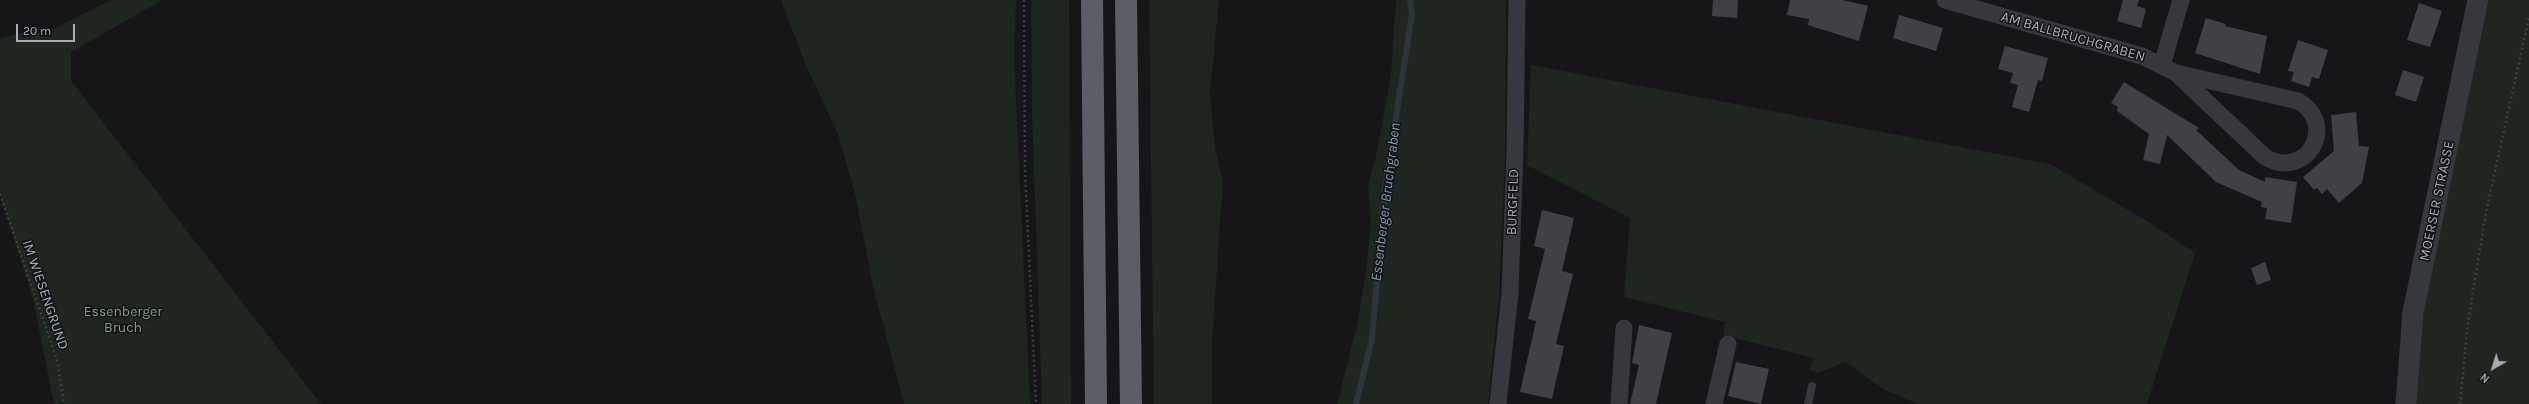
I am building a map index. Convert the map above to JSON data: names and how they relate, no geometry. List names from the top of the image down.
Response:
{
  "streets": {
    "street": ["AM BALLBRUCHGRABEN", "MOERSER STRASSE", "BURGFELD"],
    "path": ["IM WIESENGRUND"]
  },
  "water": ["Essenberger Bruchgraben"],
  "parks": ["Essenberger Bruch"],
  "scale_bar": "20 m",
  "north": "bottom left"
}
